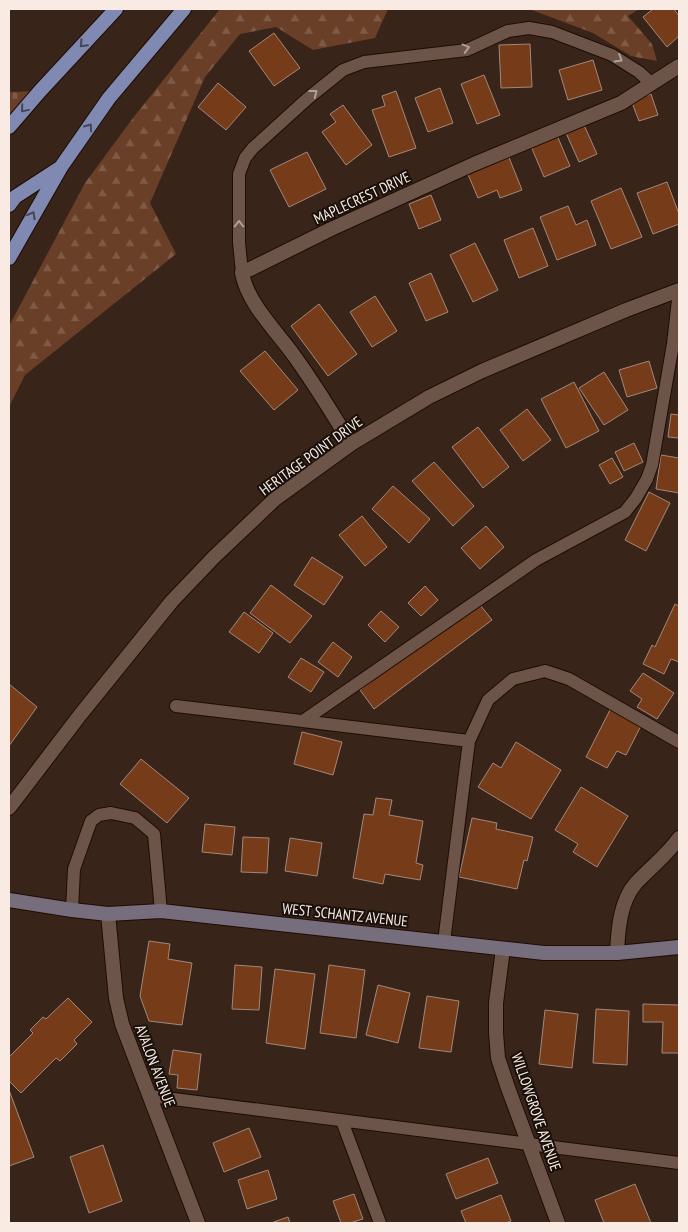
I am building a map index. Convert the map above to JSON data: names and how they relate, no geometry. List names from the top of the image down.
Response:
{
  "streets": {
    "main road": ["WEST SCHANTZ AVENUE"],
    "street": [
      "MAPLECREST DRIVE",
      "HERITAGE POINT DRIVE",
      "AVALON AVENUE",
      "WILLOWGROVE AVENUE"
    ]
  },
  "crossings": [
    ["WEST SCHANTZ AVENUE", "AVALON AVENUE"],
    ["WEST SCHANTZ AVENUE", "WILLOWGROVE AVENUE"]
  ]
}
